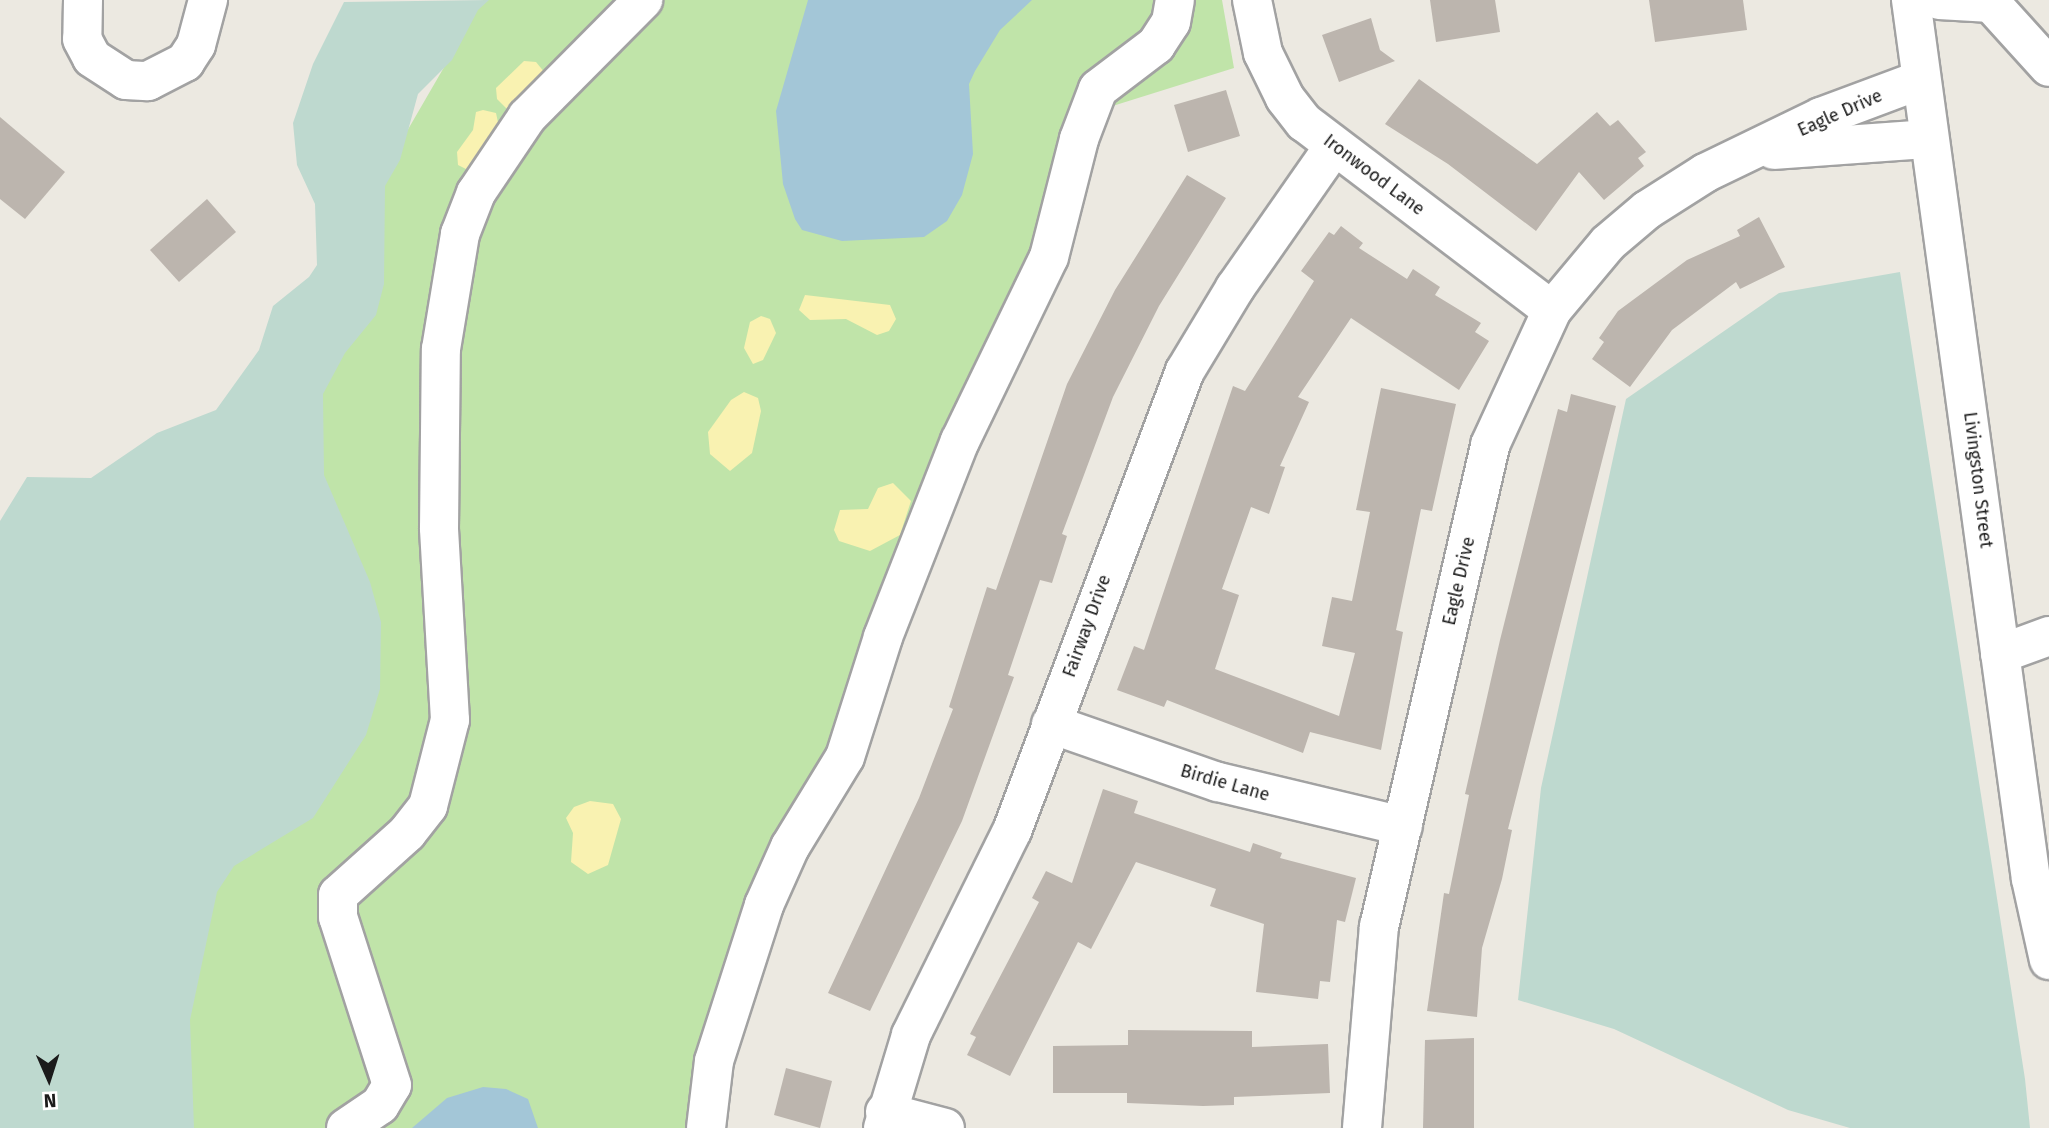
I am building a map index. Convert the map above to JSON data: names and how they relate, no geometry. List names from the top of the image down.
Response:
{
  "streets": {
    "street": [
      "Eagle Drive",
      "Ironwood Lane",
      "Livingston Street",
      "Fairway Drive",
      "Birdie Lane"
    ]
  },
  "crossings": [
    ["Eagle Drive", "Ironwood Lane"],
    ["Eagle Drive", "Livingston Street"],
    ["Eagle Drive", "Birdie Lane"],
    ["Ironwood Lane", "Fairway Drive"],
    ["Fairway Drive", "Birdie Lane"]
  ],
  "north": "bottom"
}
